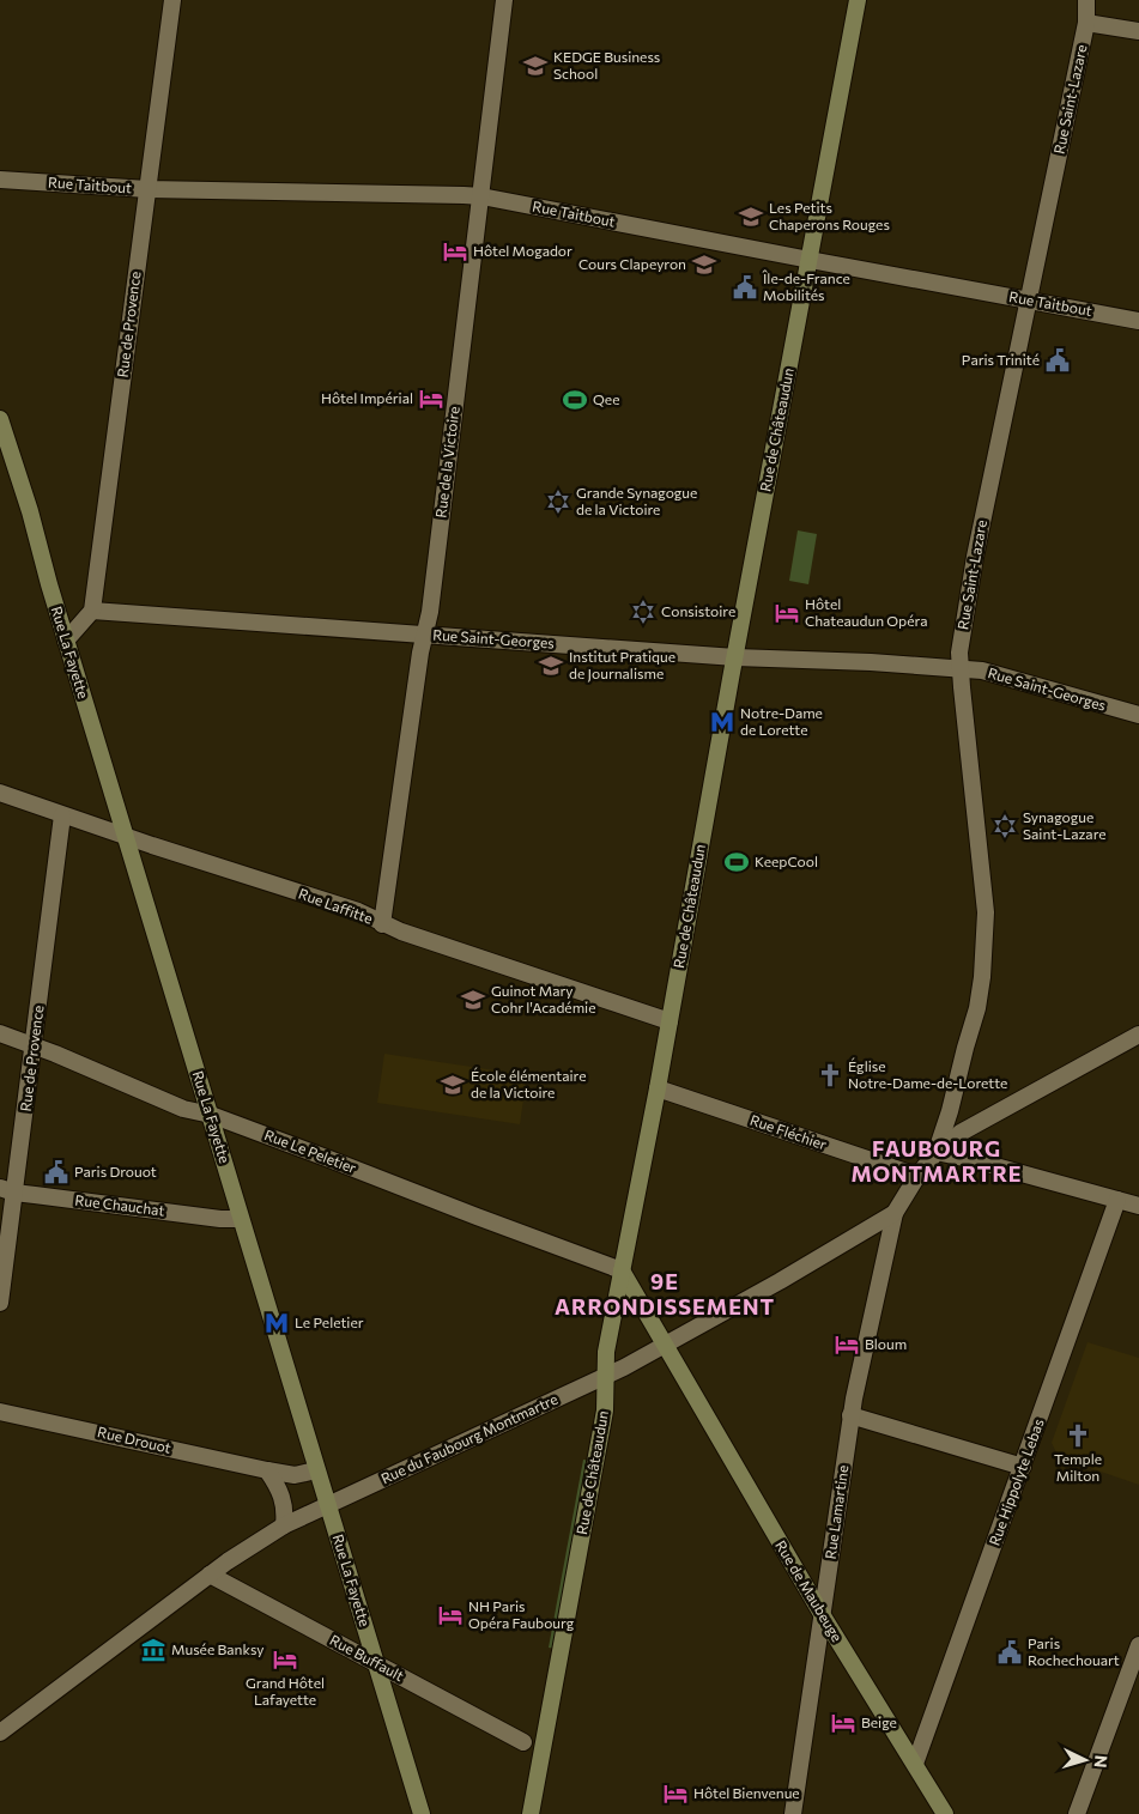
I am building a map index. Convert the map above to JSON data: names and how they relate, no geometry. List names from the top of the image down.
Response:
{
  "streets": {
    "main road": ["Rue de Châteaudun", "Rue La Fayette", "Rue de Maubeuge"],
    "street": [
      "Rue Saint-Lazare",
      "Rue Taitbout",
      "Rue de Provence",
      "Rue de la Victoire",
      "Rue Saint-Georges",
      "Rue Laffitte",
      "Rue Fléchier",
      "Rue Le Peletier",
      "Rue Chauchat",
      "Rue du Faubourg Montmartre",
      "Rue Drouot",
      "Rue Hippolyte Lebas",
      "Rue Lamartine",
      "Rue Buffault"
    ]
  },
  "crossings": [
    ["Rue Saint-Lazare", "Rue Taitbout"],
    ["Rue Saint-Lazare", "Rue Saint-Georges"],
    ["Rue Saint-Lazare", "Rue du Faubourg Montmartre"],
    ["Rue Taitbout", "Rue de Provence"],
    ["Rue Taitbout", "Rue de Châteaudun"],
    ["Rue Taitbout", "Rue de la Victoire"],
    ["Rue de Provence", "Rue Saint-Georges"],
    ["Rue de Provence", "Rue Laffitte"],
    ["Rue de Provence", "Rue Le Peletier"],
    ["Rue de Provence", "Rue Chauchat"],
    ["Rue de Châteaudun", "Rue Saint-Georges"],
    ["Rue de Châteaudun", "Rue Laffitte"],
    ["Rue de Châteaudun", "Rue Fléchier"],
    ["Rue de Châteaudun", "Rue Le Peletier"],
    ["Rue de Châteaudun", "Rue du Faubourg Montmartre"],
    ["Rue de la Victoire", "Rue Saint-Georges"],
    ["Rue de la Victoire", "Rue Laffitte"],
    ["Rue La Fayette", "Rue Laffitte"],
    ["Rue La Fayette", "Rue Le Peletier"],
    ["Rue La Fayette", "Rue Chauchat"],
    ["Rue La Fayette", "Rue du Faubourg Montmartre"],
    ["Rue La Fayette", "Rue Drouot"],
    ["Rue La Fayette", "Rue Buffault"],
    ["Rue Fléchier", "Rue du Faubourg Montmartre"],
    ["Rue du Faubourg Montmartre", "Rue Lamartine"],
    ["Rue du Faubourg Montmartre", "Rue de Maubeuge"],
    ["Rue du Faubourg Montmartre", "Rue Buffault"],
    ["Rue Hippolyte Lebas", "Rue de Maubeuge"],
    ["Rue Lamartine", "Rue de Maubeuge"]
  ],
  "districts": ["FAUBOURG MONTMARTRE", "9E ARRONDISSEMENT"],
  "places": {
    "school or university": [
      "KEDGE Business School",
      "Les Petits Chaperons Rouges",
      "Cours Clapeyron",
      "Institut Pratique de Journalisme",
      "Guinot Mary Cohr l'Académie",
      "École élémentaire de la Victoire"
    ],
    "hotel": [
      "Hôtel Mogador",
      "Hôtel Impérial",
      "Hôtel Chateaudun Opéra",
      "Bloum",
      "NH Paris Opéra Faubourg",
      "Grand Hôtel Lafayette",
      "Beige",
      "Hôtel Bienvenue"
    ],
    "public building": [
      "Île-de-France Mobilités",
      "Paris Trinité",
      "Paris Drouot",
      "Paris Rochechouart"
    ],
    "sports": ["Qee", "KeepCool"],
    "synagogue": ["Grande Synagogue de la Victoire", "Consistoire", "Synagogue Saint-Lazare"],
    "metro station": ["Notre-Dame de Lorette", "Le Peletier"],
    "church": ["Église Notre-Dame-de-Lorette", "Temple Milton"],
    "museum": ["Musée Banksy"]
  },
  "north": "right"
}
